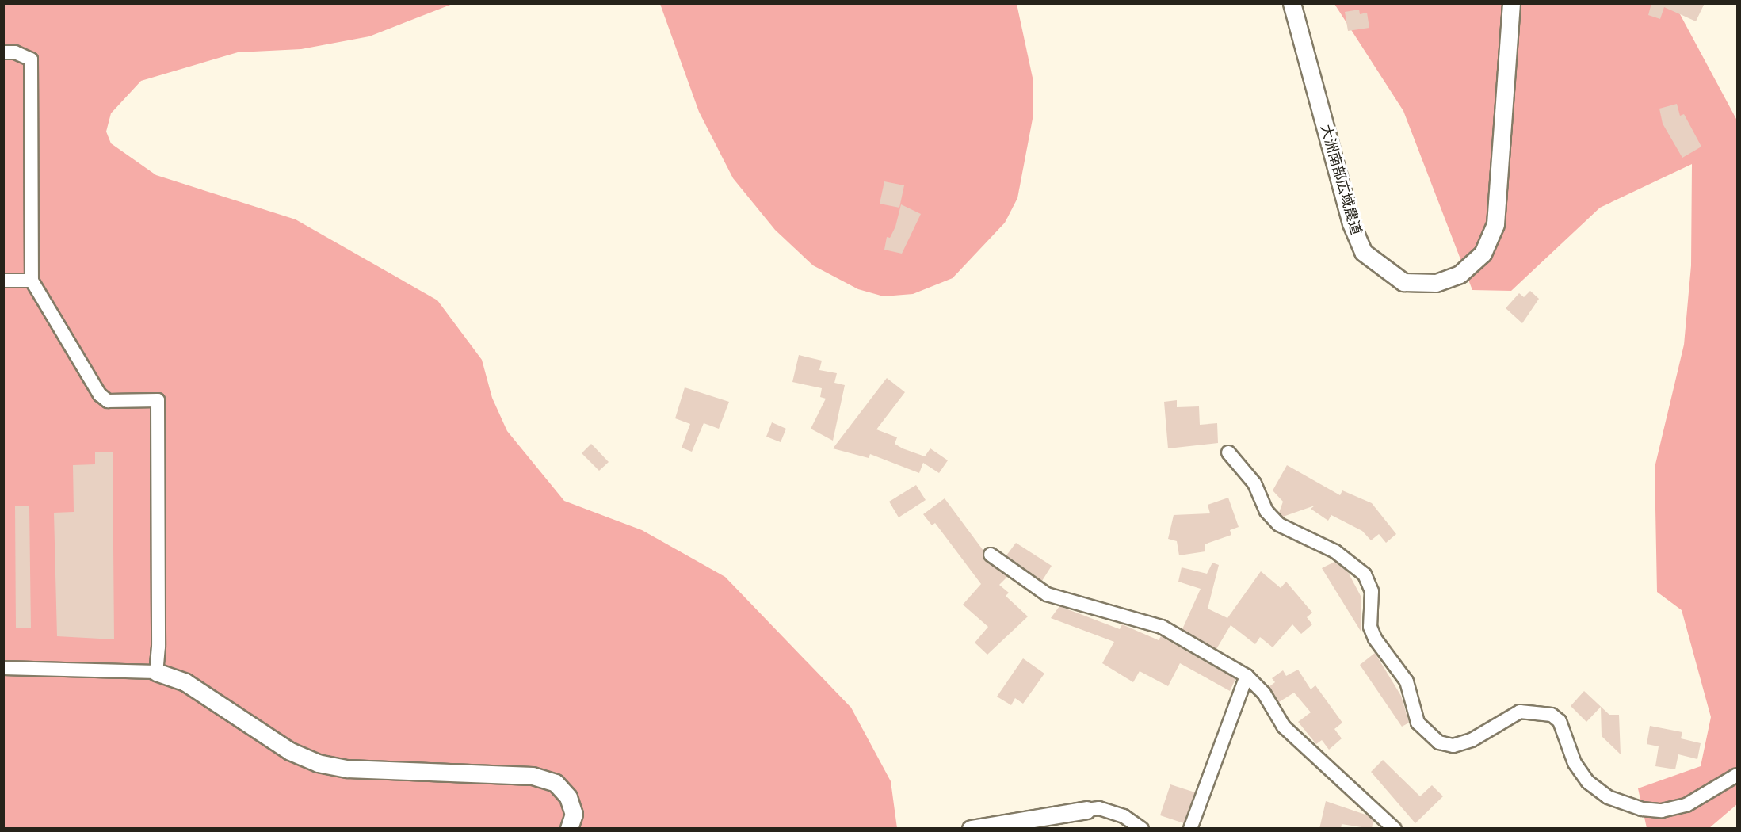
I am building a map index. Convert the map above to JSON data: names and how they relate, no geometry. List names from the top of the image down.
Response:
{
  "streets": {
    "street": ["大洲南部広域農道"]
  }
}
